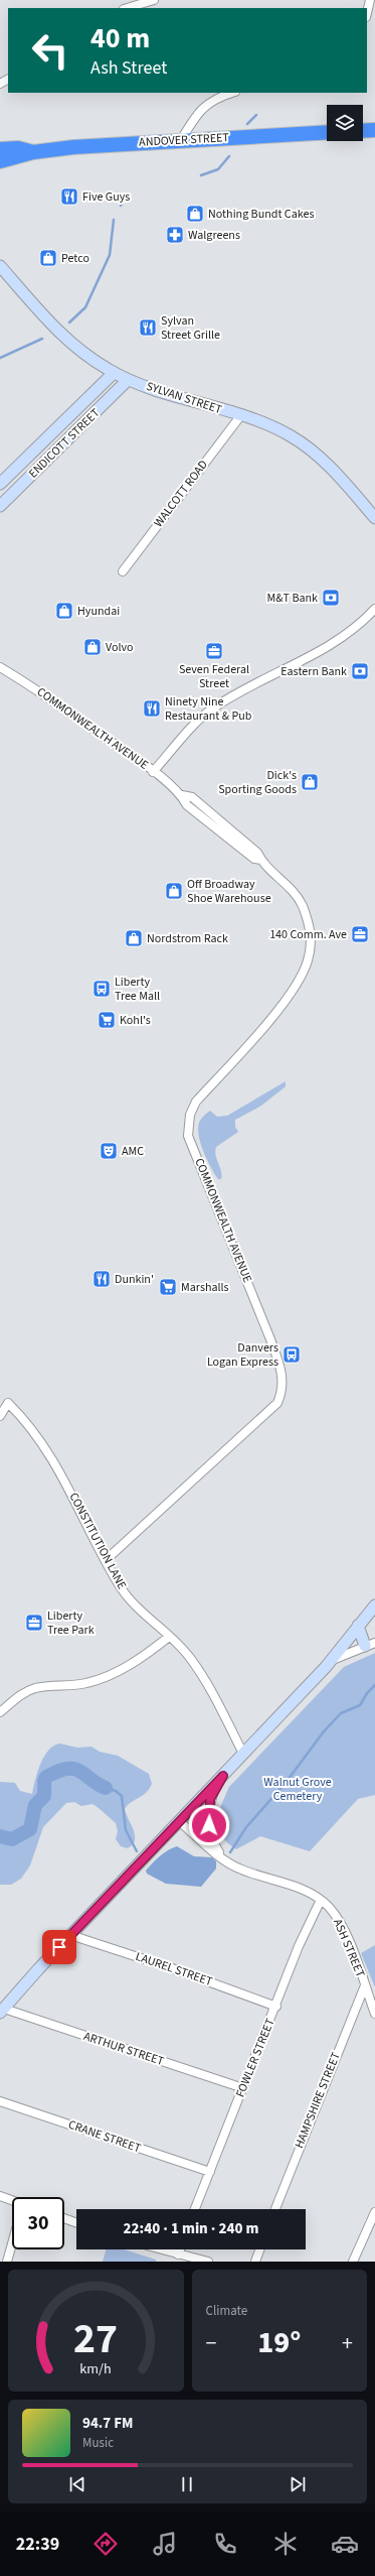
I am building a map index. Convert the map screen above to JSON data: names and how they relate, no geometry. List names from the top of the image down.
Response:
{
  "streets": {
    "highway": ["ANDOVER STREET"],
    "main road": ["SYLVAN STREET", "ENDICOTT STREET", "ASH STREET"],
    "street": [
      "WALCOTT ROAD",
      "COMMONWEALTH AVENUE",
      "CONSTITUTION LANE",
      "LAUREL STREET",
      "ARTHUR STREET",
      "FOWLER STREET",
      "HAMPSHIRE STREET",
      "CRANE STREET"
    ]
  },
  "crossings": [
    ["SYLVAN STREET", "ENDICOTT STREET"],
    ["SYLVAN STREET", "WALCOTT ROAD"],
    ["COMMONWEALTH AVENUE", "CONSTITUTION LANE"],
    ["CONSTITUTION LANE", "ASH STREET"],
    ["ASH STREET", "FOWLER STREET"],
    ["ASH STREET", "HAMPSHIRE STREET"],
    ["LAUREL STREET", "FOWLER STREET"],
    ["ARTHUR STREET", "FOWLER STREET"],
    ["FOWLER STREET", "CRANE STREET"]
  ],
  "parks": ["Walnut Grove Cemetery"],
  "places": {
    "restaurant": [
      "Five Guys",
      "Sylvan Street Grille",
      "Ninety Nine Restaurant & Pub",
      "Dunkin'"
    ],
    "shop": [
      "Nothing Bundt Cakes",
      "Petco",
      "Hyundai",
      "Volvo",
      "Dick's Sporting Goods",
      "Off Broadway Shoe Warehouse",
      "Nordstrom Rack"
    ],
    "pharmacy": ["Walgreens"],
    "bank": ["M&T Bank", "Eastern Bank"],
    "office": ["Seven Federal Street", "140 Comm. Ave", "Liberty Tree Park"],
    "bus stop": ["Liberty Tree Mall", "Danvers Logan Express"],
    "supermarket": ["Kohl's", "Marshalls"],
    "theatre": ["AMC"]
  },
  "page": {
    "turn": ["40 m", "Ash Street"],
    "limit": "30",
    "trip": "22:40 · 1 min · 240 m",
    "tile": "Climate",
    "heat": ["−", "19°", "+"],
    "song": ["94.7 FM", "Music"],
    "tabs": "22:39",
    "gauge": ["27", "km/h"]
  }
}
